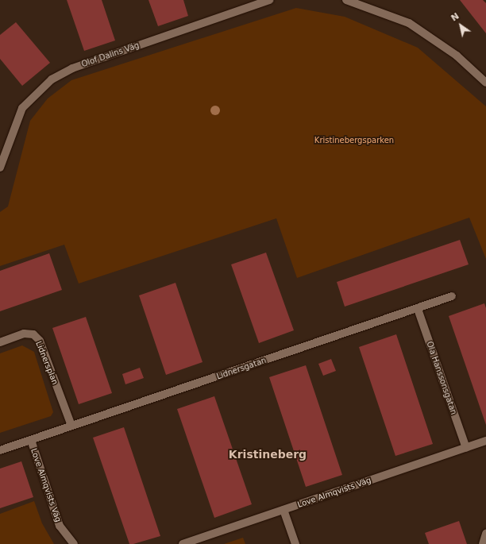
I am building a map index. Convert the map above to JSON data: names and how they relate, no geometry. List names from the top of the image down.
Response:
{
  "streets": {
    "street": [
      "Olof Dalins Väg",
      "Lidnersplan",
      "Lidnersgatan",
      "Ola Hanssonsgatan",
      "Love Almqvists Väg"
    ]
  },
  "crossings": [
    ["Lidnersplan", "Lidnersgatan"],
    ["Lidnersgatan", "Ola Hanssonsgatan"],
    ["Lidnersgatan", "Love Almqvists Väg"],
    ["Ola Hanssonsgatan", "Love Almqvists Väg"]
  ],
  "districts": ["Kristineberg"],
  "parks": ["Kristinebergsparken"],
  "north": "top left"
}
